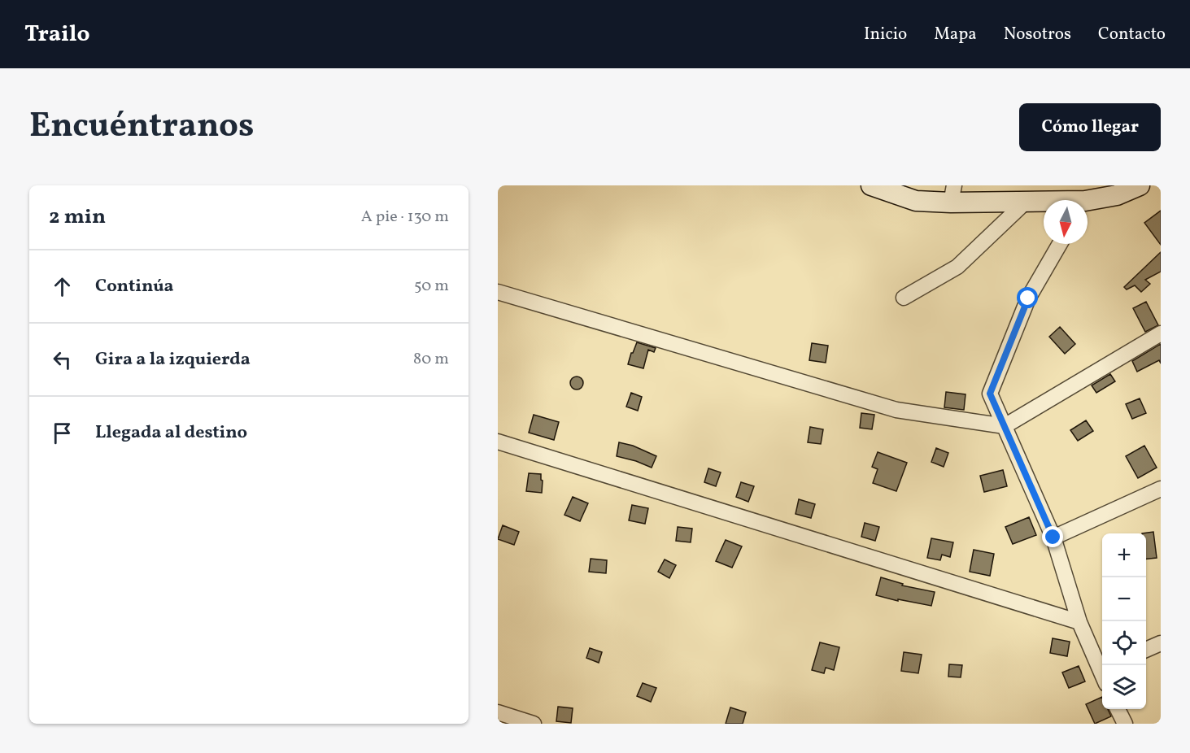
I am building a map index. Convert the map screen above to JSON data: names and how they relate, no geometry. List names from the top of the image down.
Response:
{
  "north": "bottom",
  "page": {
    "header": "Trailo",
    "nav": [
      "Inicio",
      "Mapa",
      "Nosotros",
      "Contacto"
    ],
    "title": "Encuéntranos",
    "buttons": "Cómo llegar",
    "heading": ["2 min", "A pie · 130 m"],
    "list": [
      ["Continúa", "50 m"],
      ["Gira a la izquierda", "80 m"],
      "Llegada al destino"
    ],
    "map_buttons": ["+", "−"]
  }
}
